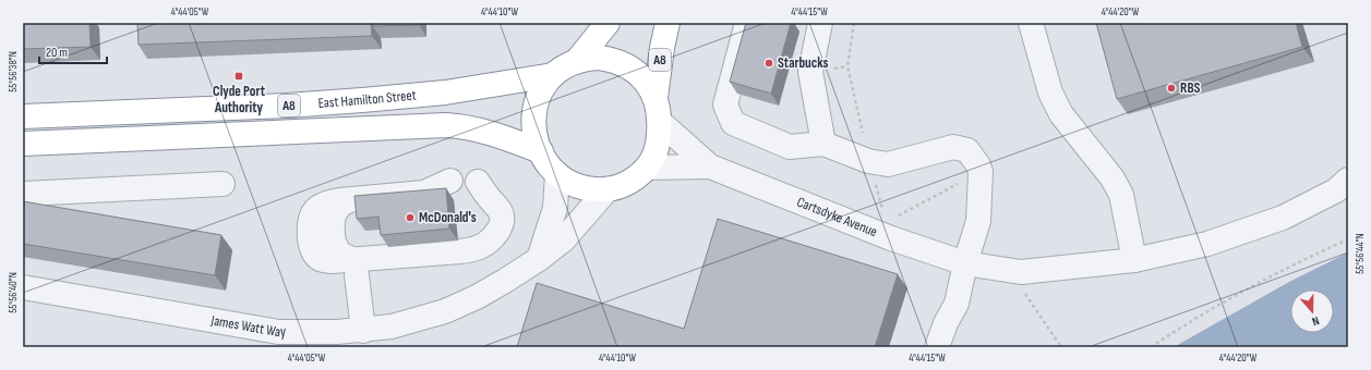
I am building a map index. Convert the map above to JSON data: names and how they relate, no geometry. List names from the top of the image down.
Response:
{
  "streets": {
    "highway": ["A8", "East Hamilton Street"],
    "street": ["Cartsdyke Avenue", "James Watt Way"]
  },
  "crossings": [
    ["A8", "East Hamilton Street"],
    ["A8", "Cartsdyke Avenue"],
    ["A8", "James Watt Way"],
    ["East Hamilton Street", "Cartsdyke Avenue"],
    ["East Hamilton Street", "James Watt Way"],
    ["Cartsdyke Avenue", "James Watt Way"]
  ],
  "places": {
    "other": ["Starbucks", "RBS", "McDonald's"],
    "transit": ["Clyde Port Authority"]
  },
  "scale_bar": "20 m",
  "north": "bottom",
  "coordinates": [
    "4°44'05\"W",
    "4°44'10\"W",
    "4°44'15\"W",
    "4°44'20\"W",
    "55°56'38\"N",
    "55°56'44\"N",
    "55°56'40\"N"
  ]
}
